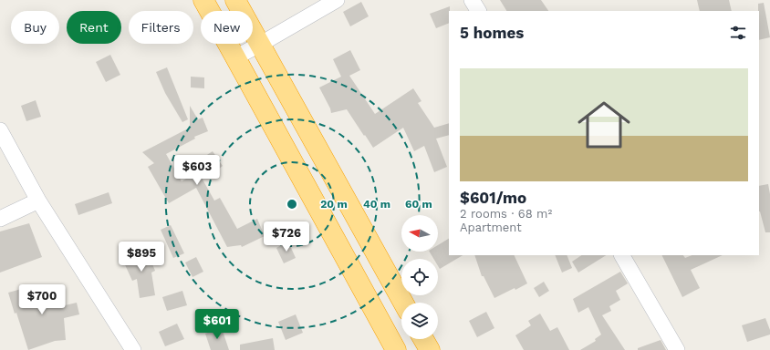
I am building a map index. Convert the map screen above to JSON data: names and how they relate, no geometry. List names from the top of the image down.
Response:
{
  "north": "left",
  "page": {
    "chip": [
      "Buy",
      "Rent",
      "Filters",
      "New"
    ],
    "heading": "5 homes",
    "list": [
      {
        "name": "$601/mo",
        "note": "2 rooms · 68 m² · Apartment"
      }
    ],
    "price": [
      "$603",
      "$726",
      "$895",
      "$700",
      "$601"
    ]
  },
  "rings": ["20 m", "40 m", "60 m"]
}
